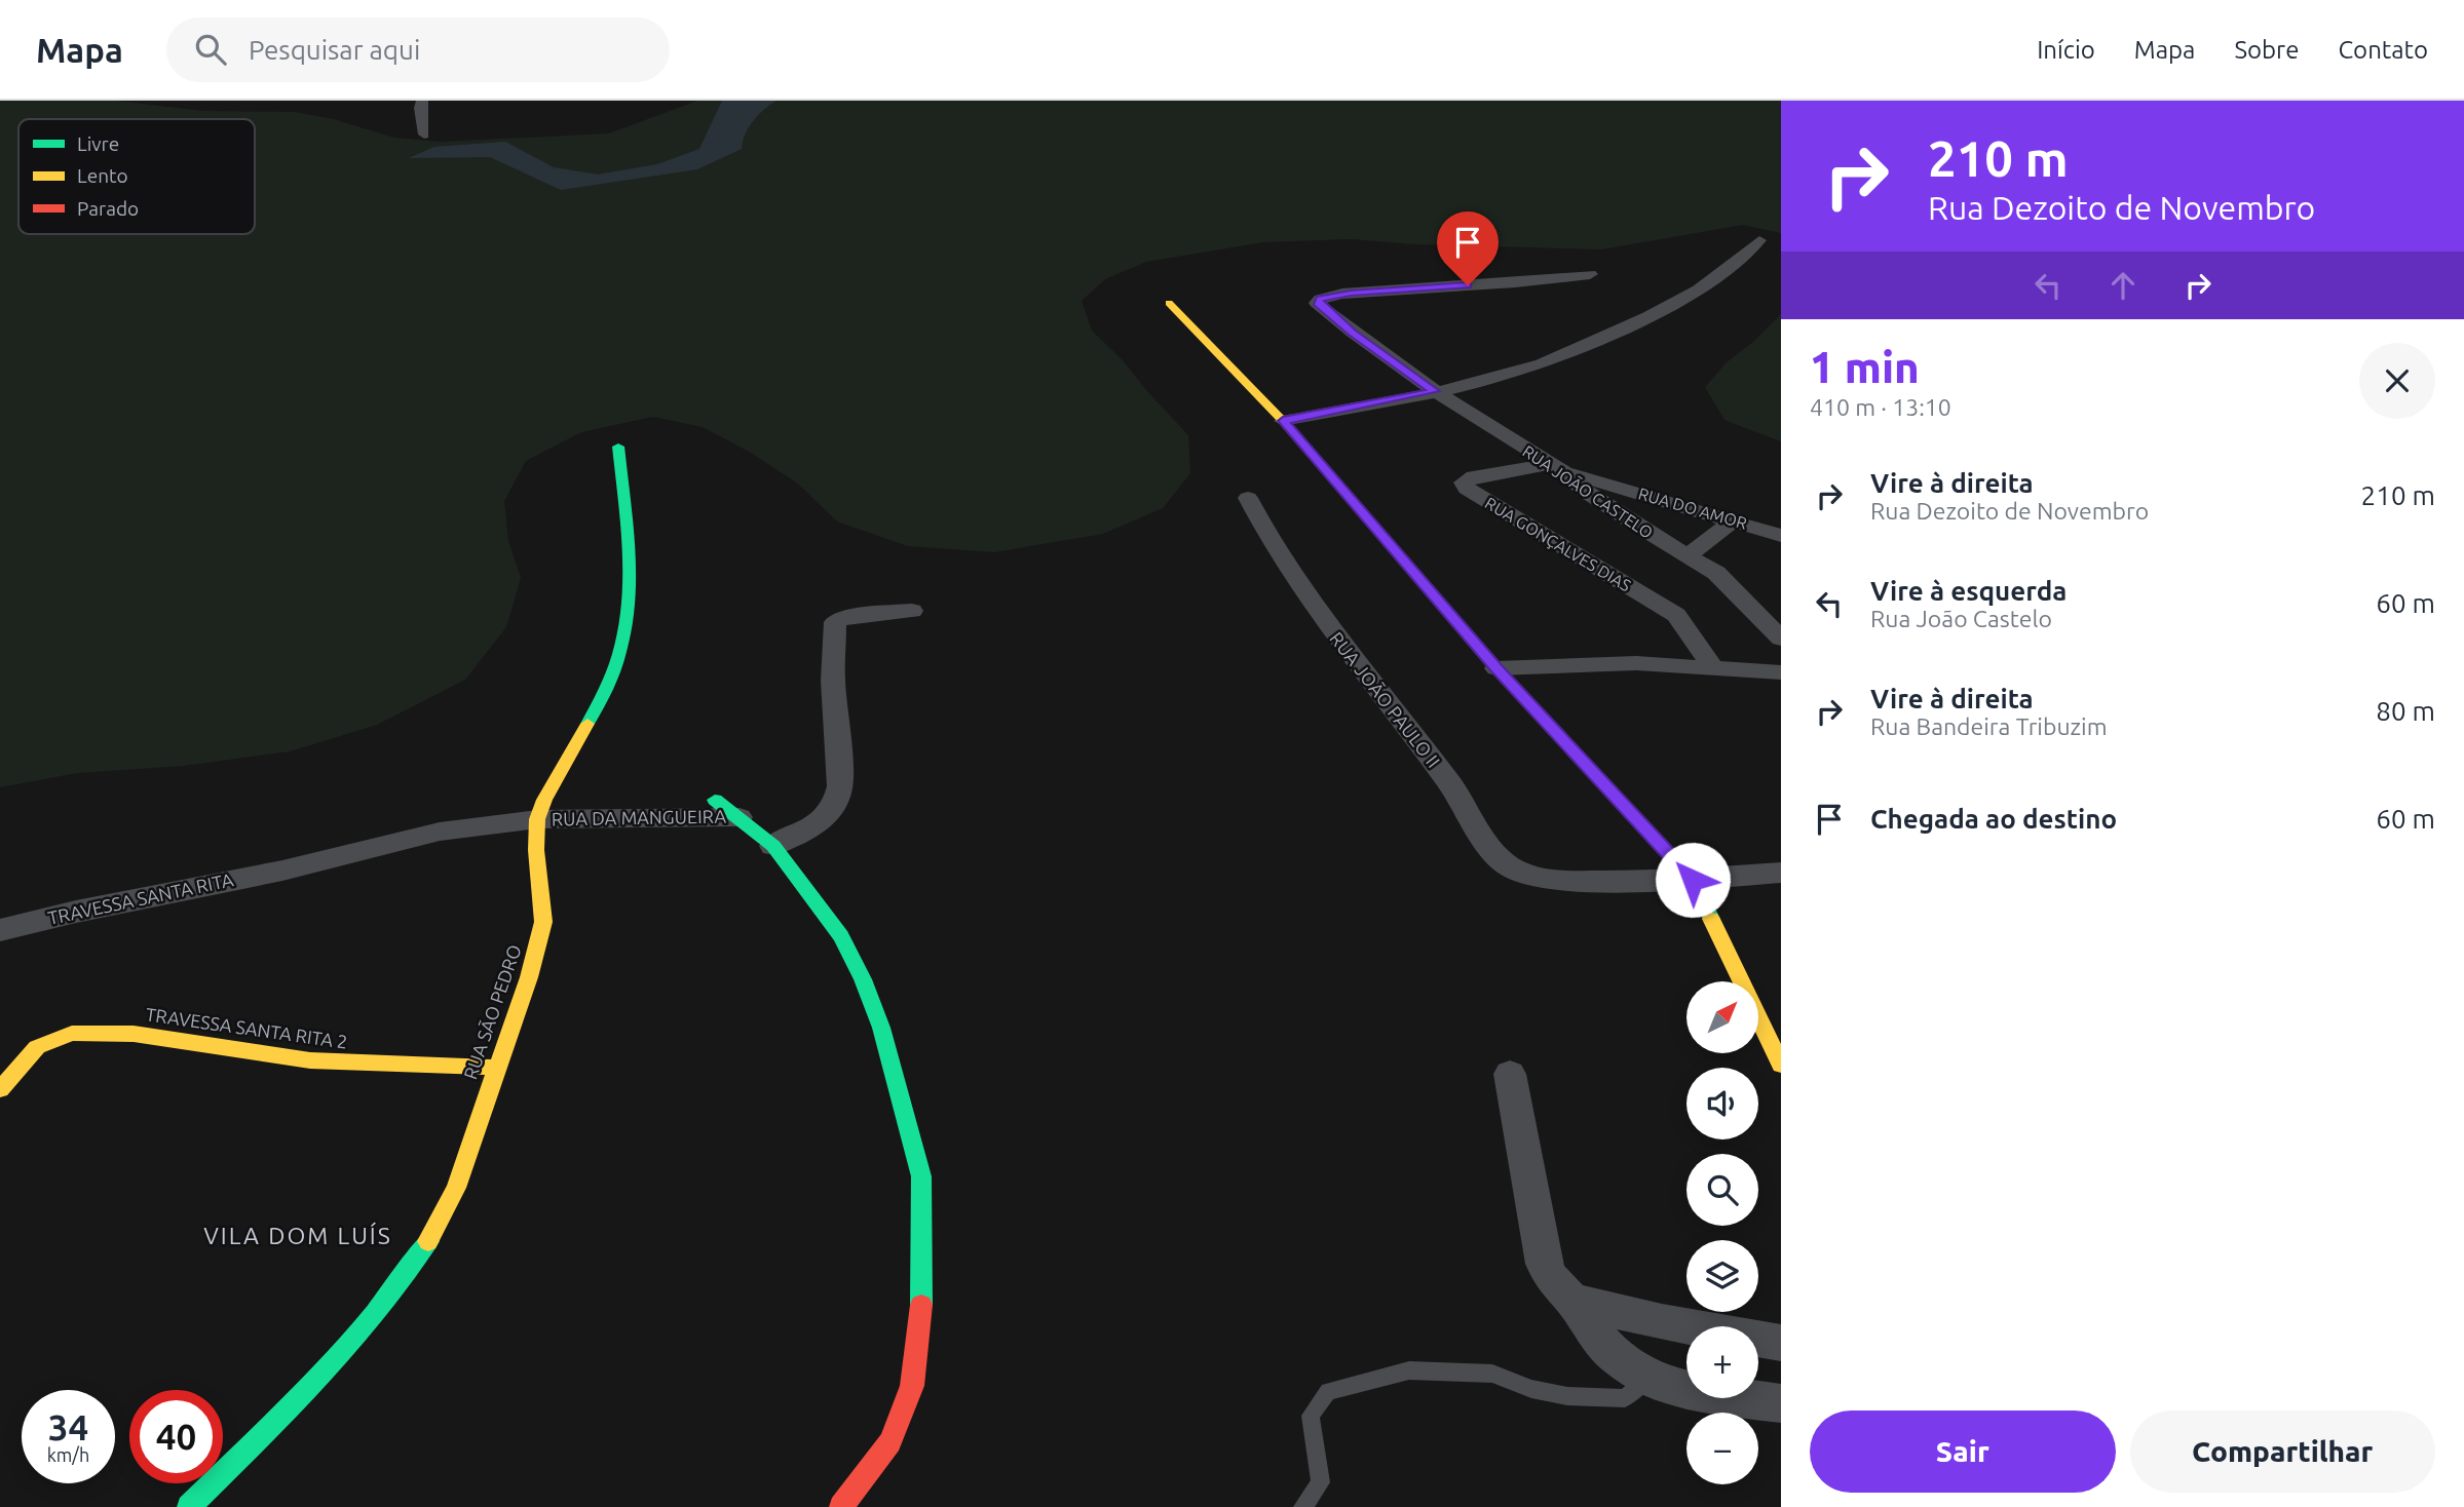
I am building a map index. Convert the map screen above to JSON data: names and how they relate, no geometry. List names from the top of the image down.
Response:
{
  "streets": {
    "street": [
      "RUA JOÃO CASTELO",
      "RUA DO AMOR",
      "RUA GONÇALVES DIAS",
      "RUA JOÃO PAULO II",
      "RUA DA MANGUEIRA",
      "TRAVESSA SANTA RITA",
      "RUA SÃO PEDRO",
      "TRAVESSA SANTA RITA 2"
    ]
  },
  "crossings": [
    ["RUA JOÃO CASTELO", "RUA DO AMOR"],
    ["RUA JOÃO CASTELO", "RUA GONÇALVES DIAS"],
    ["RUA DO AMOR", "RUA GONÇALVES DIAS"],
    ["RUA DA MANGUEIRA", "TRAVESSA SANTA RITA"],
    ["RUA DA MANGUEIRA", "RUA SÃO PEDRO"],
    ["RUA SÃO PEDRO", "TRAVESSA SANTA RITA 2"]
  ],
  "districts": ["VILA DOM LUÍS"],
  "legend": ["Livre", "Lento", "Parado"],
  "north": "top right",
  "page": {
    "header": "Mapa",
    "search": "Pesquisar aqui",
    "nav": [
      "Início",
      "Mapa",
      "Sobre",
      "Contato"
    ],
    "turn": ["210 m", "Rua Dezoito de Novembro"],
    "heading": ["1 min", "410 m · 13:10"],
    "list": [
      {
        "name": "Vire à direita",
        "note": "Rua Dezoito de Novembro",
        "value": "210 m"
      },
      {
        "name": "Vire à esquerda",
        "note": "Rua João Castelo",
        "value": "60 m"
      },
      {
        "name": "Vire à direita",
        "note": "Rua Bandeira Tribuzim",
        "value": "80 m"
      },
      {
        "name": "Chegada ao destino",
        "value": "60 m"
      }
    ],
    "map_buttons": ["+", "−"],
    "speed": "34 km/h",
    "limit": "40",
    "buttons": ["Sair", "Compartilhar"]
  }
}
